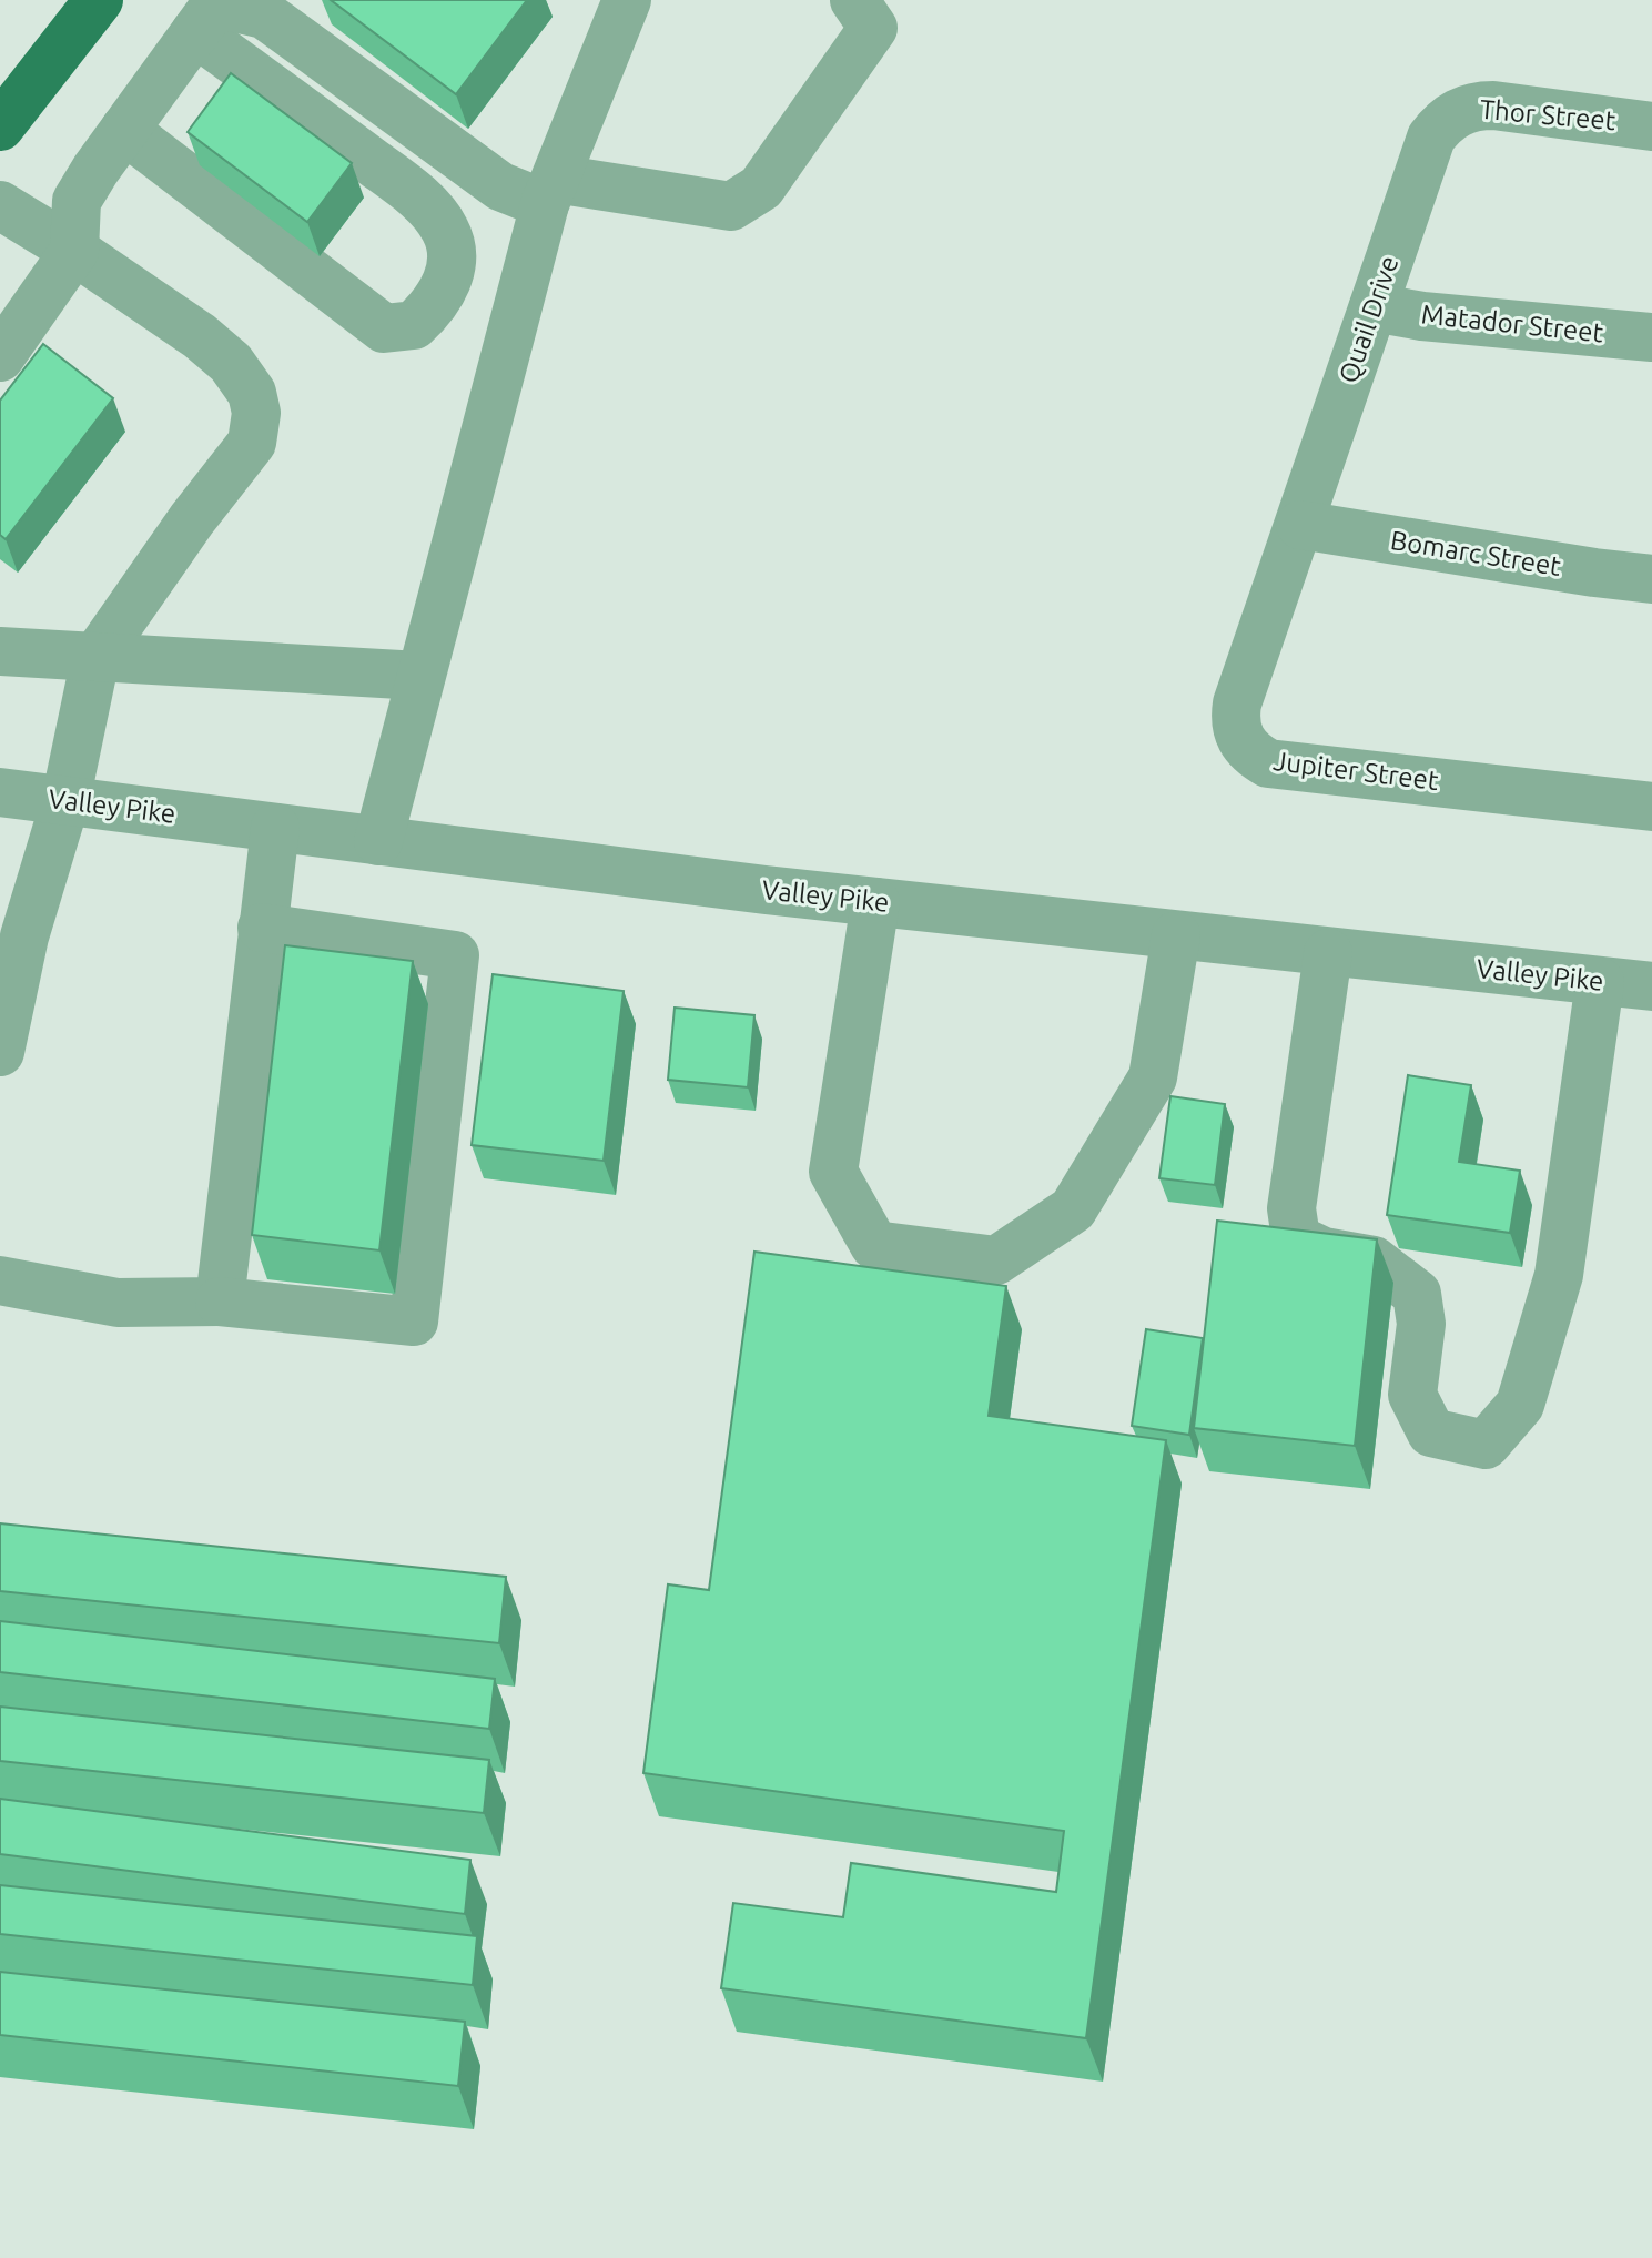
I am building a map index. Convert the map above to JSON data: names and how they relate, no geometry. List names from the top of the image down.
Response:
{
  "streets": {
    "street": [
      "Thor Street",
      "Quail Drive",
      "Matador Street",
      "Bomarc Street",
      "Jupiter Street",
      "Valley Pike"
    ]
  },
  "crossings": [
    ["Thor Street", "Quail Drive"],
    ["Quail Drive", "Matador Street"],
    ["Quail Drive", "Bomarc Street"],
    ["Quail Drive", "Jupiter Street"],
    ["Bomarc Street", "Jupiter Street"]
  ]
}
